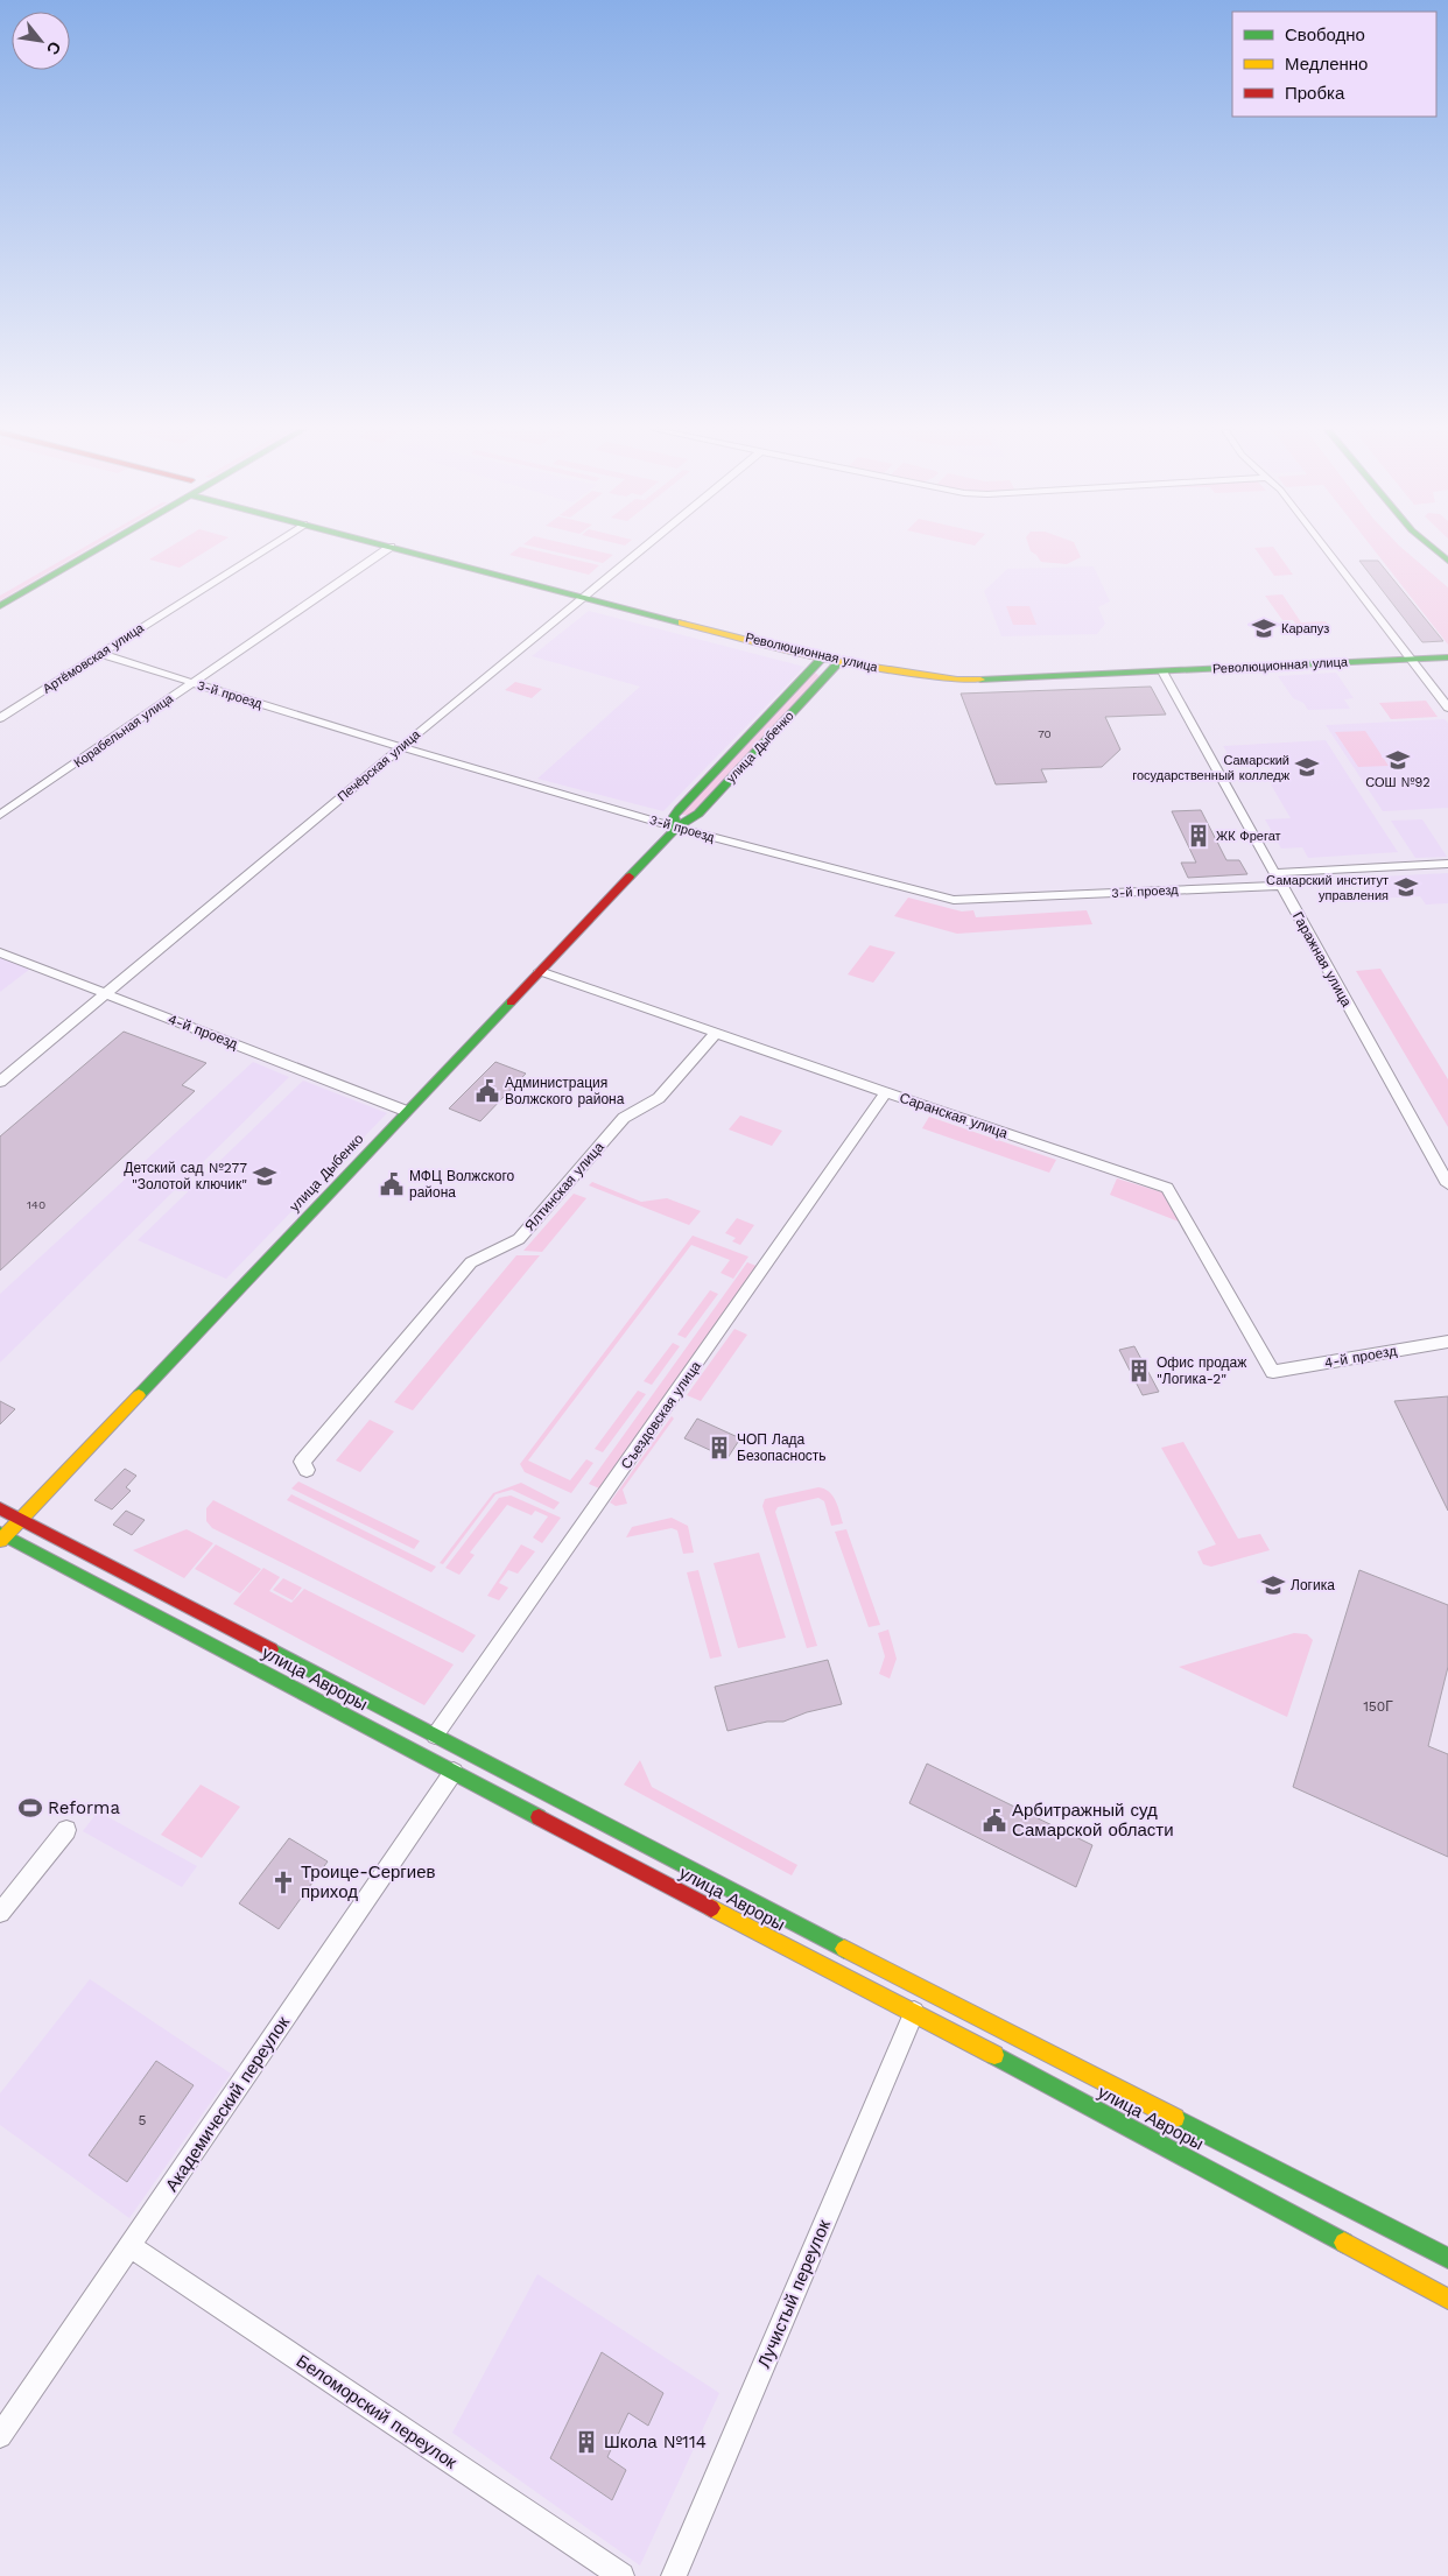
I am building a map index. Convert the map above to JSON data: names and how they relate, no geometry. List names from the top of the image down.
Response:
{
  "streets": {
    "main road": ["Революционная улица", "улица Дыбенко", "улица Авроры"],
    "street": [
      "Артёмовская улица",
      "3-й проезд",
      "Корабельная улица",
      "Печёрская улица",
      "Гаражная улица",
      "4-й проезд",
      "Саранская улица",
      "Ялтинская улица",
      "Съездовская улица",
      "Академический переулок",
      "Лучистый переулок",
      "Беломорский переулок"
    ]
  },
  "crossings": [
    ["Революционная улица", "улица Дыбенко"],
    ["Революционная улица", "Печёрская улица"],
    ["Революционная улица", "Гаражная улица"],
    ["Артёмовская улица", "3-й проезд"],
    ["3-й проезд", "Корабельная улица"],
    ["3-й проезд", "улица Дыбенко"],
    ["3-й проезд", "Печёрская улица"],
    ["3-й проезд", "Гаражная улица"],
    ["улица Дыбенко", "4-й проезд"],
    ["улица Дыбенко", "Саранская улица"],
    ["улица Дыбенко", "улица Авроры"],
    ["Печёрская улица", "4-й проезд"],
    ["4-й проезд", "Саранская улица"],
    ["Саранская улица", "Ялтинская улица"],
    ["Саранская улица", "Съездовская улица"],
    ["Съездовская улица", "улица Авроры"],
    ["улица Авроры", "Академический переулок"],
    ["улица Авроры", "Лучистый переулок"],
    ["Академический переулок", "Беломорский переулок"]
  ],
  "places": {
    "school or university": [
      "Карапуз",
      "СОШ №92",
      "Самарский государственный колледж",
      "Самарский институт управления",
      "Детский сад №277 \"Золотой ключик\"",
      "Логика"
    ],
    "building": [
      "ЖК Фрегат",
      "Офис продаж \"Логика-2\"",
      "ЧОП Лада Безопасность",
      "Школа №114"
    ],
    "public building": ["Администрация Волжского района", "МФЦ Волжского района", "Арбитражный суд Самарской области"],
    "sports": ["Reforma"],
    "church": ["Троице-Сергиев приход"]
  },
  "house_numbers": [
    "70",
    "140",
    "150Г",
    "5"
  ],
  "legend": ["Свободно", "Медленно", "Пробка"],
  "north": "bottom right"
}
